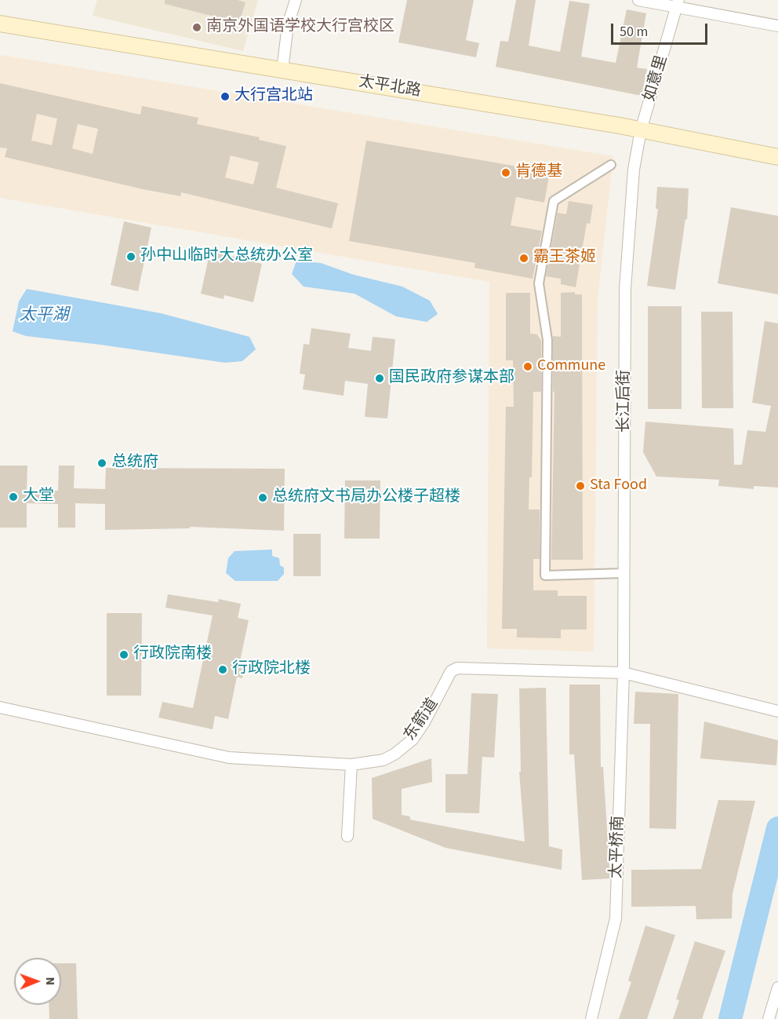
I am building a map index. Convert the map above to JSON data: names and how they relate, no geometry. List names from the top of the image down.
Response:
{
  "streets": {
    "main road": ["太平北路"],
    "street": [
      "如意里",
      "长江后街",
      "东箭道",
      "太平桥南"
    ]
  },
  "crossings": [
    ["如意里", "太平北路"],
    ["如意里", "长江后街"],
    ["太平北路", "长江后街"],
    ["长江后街", "东箭道"],
    ["长江后街", "太平桥南"],
    ["东箭道", "太平桥南"]
  ],
  "water": ["太平湖"],
  "places": [
    "南京外国语学校大行宫校区",
    "大行宫北站",
    "肯德基",
    "孙中山临时大总统办公室",
    "霸王茶姬",
    "Commune",
    "国民政府参谋本部",
    "总统府",
    "Sta Food",
    "大堂",
    "总统府文书局办公楼子超楼",
    "行政院南楼",
    "行政院北楼"
  ],
  "scale_bar": "50 m",
  "north": "right"
}
